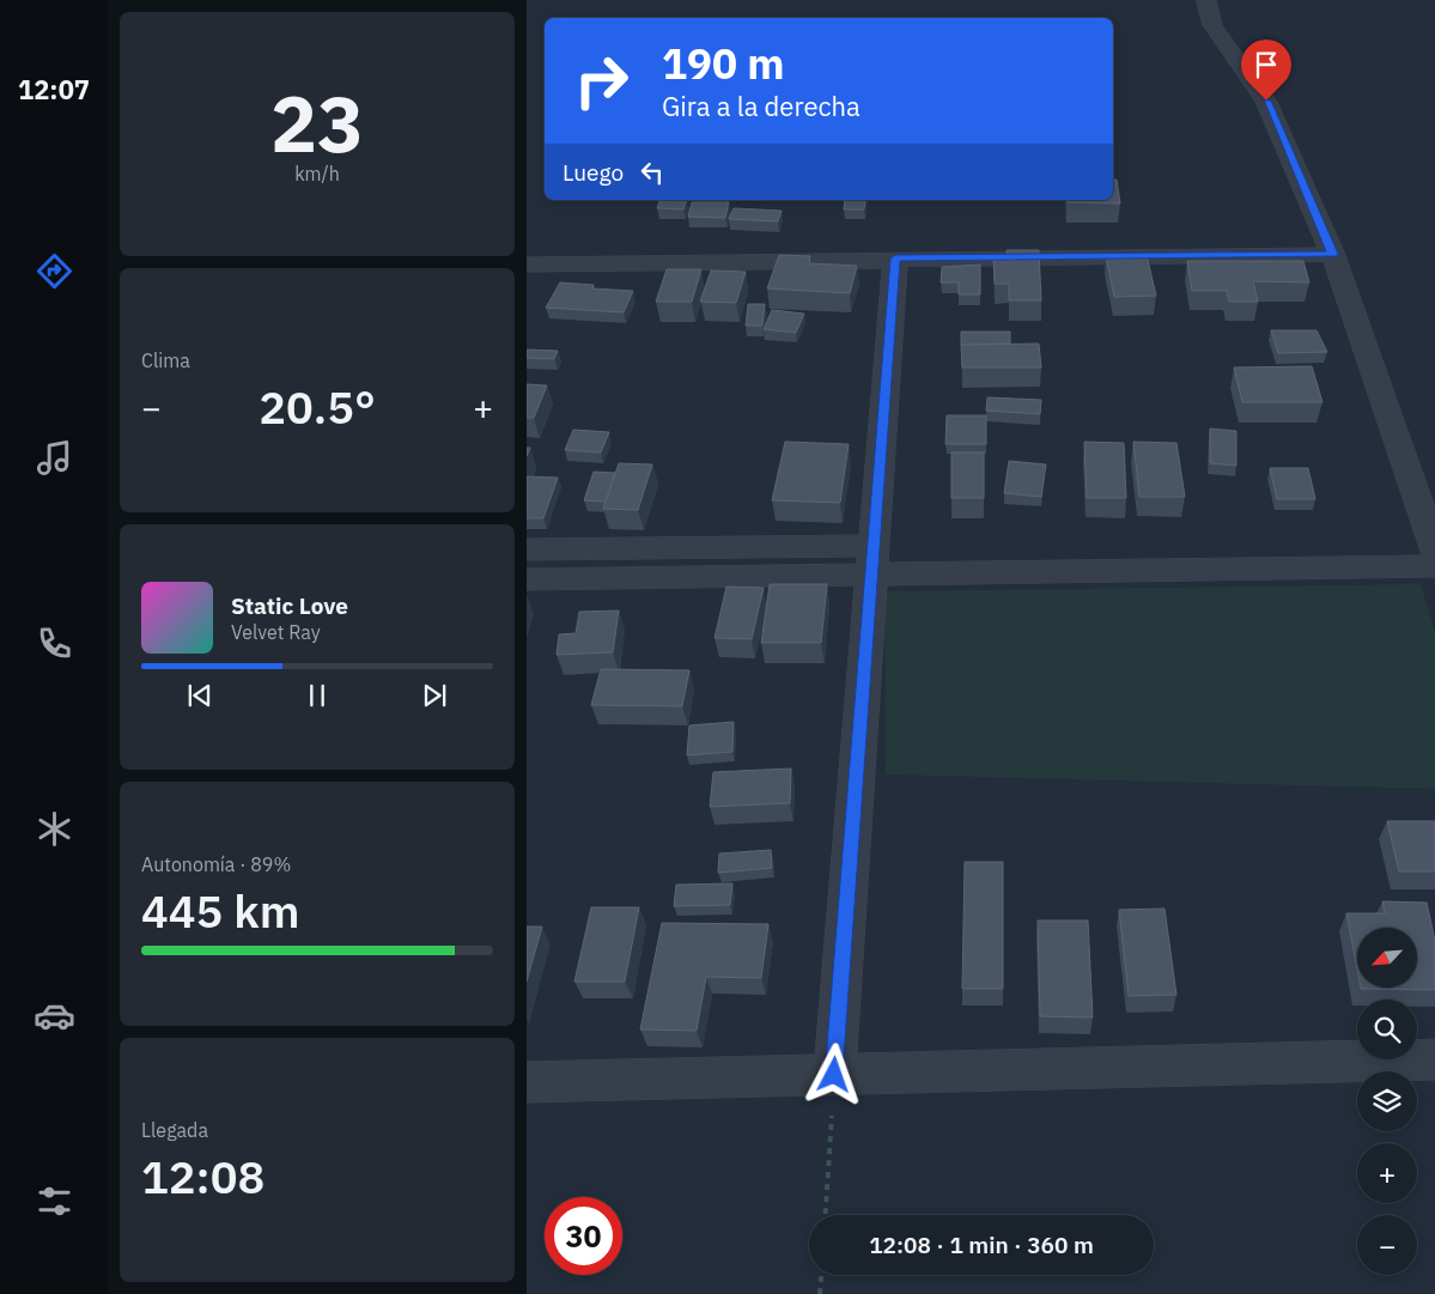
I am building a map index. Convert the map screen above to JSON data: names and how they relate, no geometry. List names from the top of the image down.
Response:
{
  "north": "bottom left",
  "page": {
    "tabs": "12:07",
    "tile": [
      ["23", "km/h"],
      "Clima",
      ["Autonomía · 89%", "445 km"],
      ["Llegada", "12:08"]
    ],
    "turn": ["190 m", "Gira a la derecha"],
    "then": "Luego",
    "heat": ["−", "20.5°", "+"],
    "song": ["Static Love", "Velvet Ray"],
    "map_buttons": ["+", "−"],
    "limit": "30",
    "trip": "12:08 · 1 min · 360 m"
  }
}
